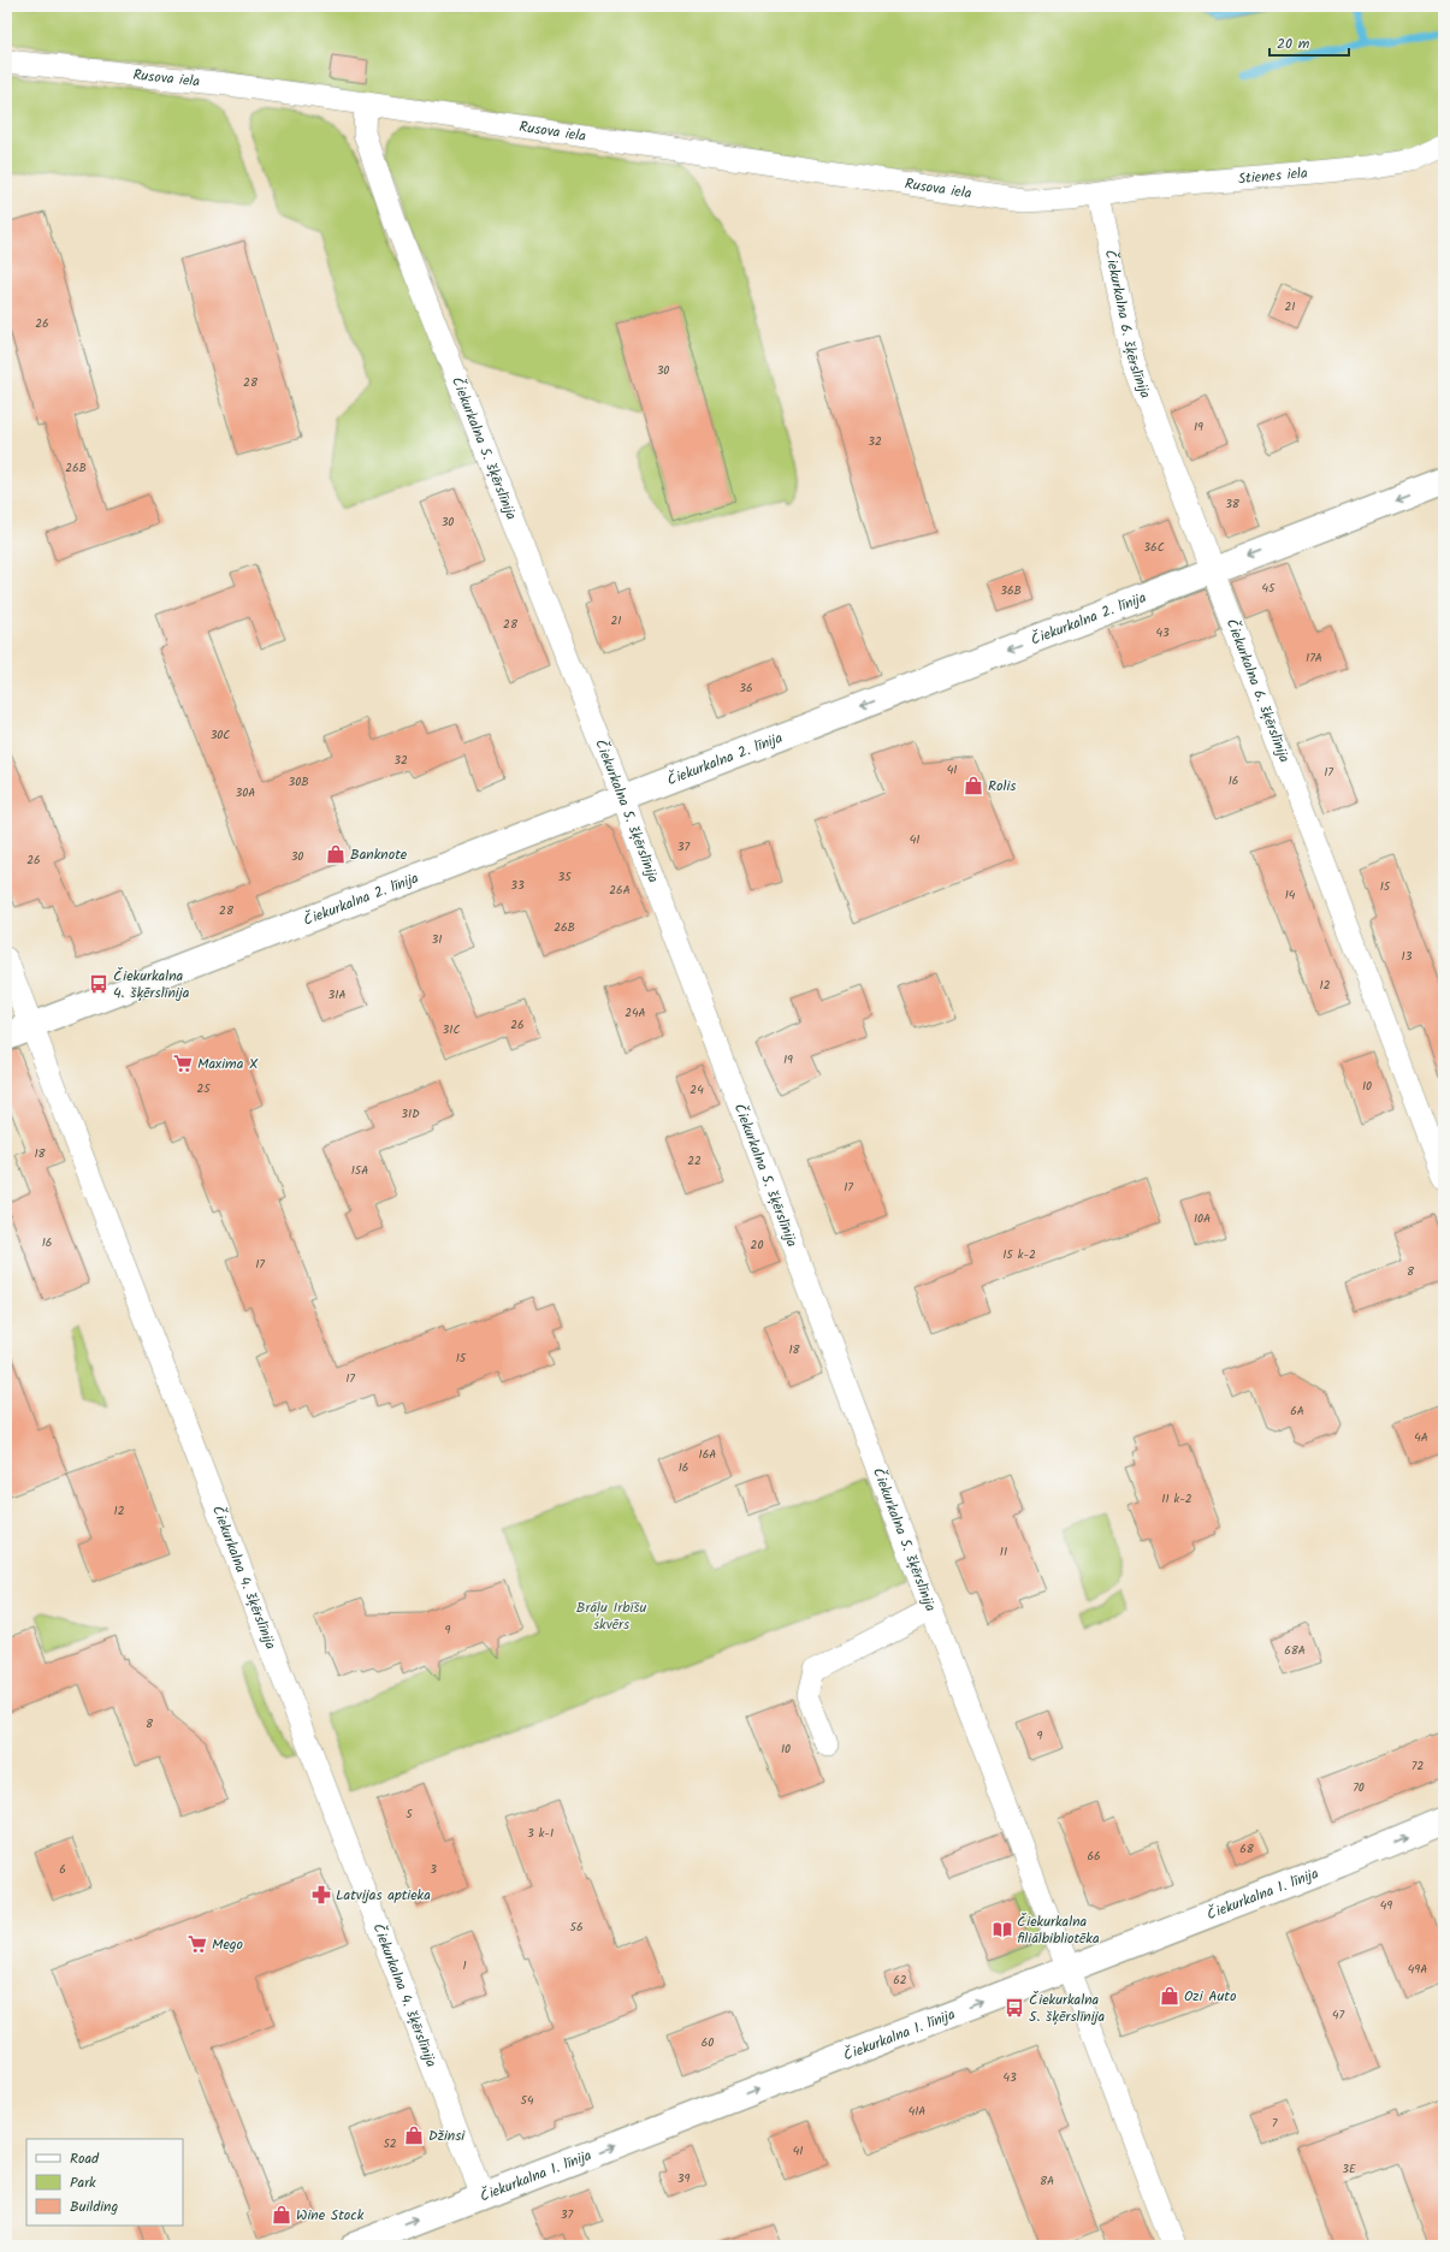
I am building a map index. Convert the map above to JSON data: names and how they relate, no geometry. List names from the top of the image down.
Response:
{
  "streets": {
    "street": [
      "Rusova iela",
      "Stienes iela",
      "Čiekurkalna 6. šķērslīnija",
      "Čiekurkalna 5. šķērslīnija",
      "Čiekurkalna 2. līnija",
      "Čiekurkalna 4. šķērslīnija",
      "Čiekurkalna 1. līnija"
    ]
  },
  "crossings": [
    ["Rusova iela", "Stienes iela"],
    ["Rusova iela", "Čiekurkalna 6. šķērslīnija"],
    ["Rusova iela", "Čiekurkalna 5. šķērslīnija"],
    ["Stienes iela", "Čiekurkalna 6. šķērslīnija"],
    ["Čiekurkalna 6. šķērslīnija", "Čiekurkalna 2. līnija"],
    ["Čiekurkalna 5. šķērslīnija", "Čiekurkalna 2. līnija"],
    ["Čiekurkalna 5. šķērslīnija", "Čiekurkalna 1. līnija"],
    ["Čiekurkalna 2. līnija", "Čiekurkalna 4. šķērslīnija"],
    ["Čiekurkalna 4. šķērslīnija", "Čiekurkalna 1. līnija"]
  ],
  "one_way": ["Čiekurkalna 2. līnija", "Čiekurkalna 1. līnija"],
  "parks": ["Brāļu Irbīšu skvērs"],
  "places": {
    "shop": [
      "Rolis",
      "Banknote",
      "Ozi Auto",
      "Džinsi",
      "Wine Stock"
    ],
    "bus stop": ["Čiekurkalna 4. šķērslīnija", "Čiekurkalna 5. šķērslīnija"],
    "supermarket": ["Maxima X", "Mego"],
    "pharmacy": ["Latvijas aptieka"],
    "library": ["Čiekurkalna filiālbibliotēka"]
  },
  "house_numbers": [
    "21",
    "26",
    "30",
    "28",
    "19",
    "32",
    "26B",
    "38",
    "30",
    "36C",
    "45",
    "36B",
    "21",
    "28",
    "43",
    "17A",
    "36",
    "30C",
    "32",
    "41",
    "17",
    "16",
    "30B",
    "30A",
    "41",
    "37",
    "30",
    "26",
    "35",
    "33",
    "15",
    "26A",
    "14",
    "28",
    "26B",
    "31",
    "13",
    "12",
    "31A",
    "24A",
    "26",
    "31C",
    "19",
    "10",
    "25",
    "24",
    "31D",
    "18",
    "22",
    "15A",
    "17",
    "10A",
    "16",
    "20",
    "15 k-2",
    "17",
    "8",
    "18",
    "15",
    "17",
    "6A",
    "4A",
    "16A",
    "16",
    "11 k-2",
    "12",
    "11",
    "9",
    "68A",
    "8",
    "9",
    "10",
    "72",
    "70",
    "5",
    "3 k-1",
    "68",
    "66",
    "6",
    "3",
    "49",
    "56",
    "1",
    "49A",
    "62",
    "47",
    "60",
    "43",
    "54",
    "41A",
    "7",
    "52",
    "41",
    "3E",
    "39",
    "8A",
    "37"
  ],
  "legend": ["Road", "Park", "Building"],
  "scale_bar": "20 m"
}
